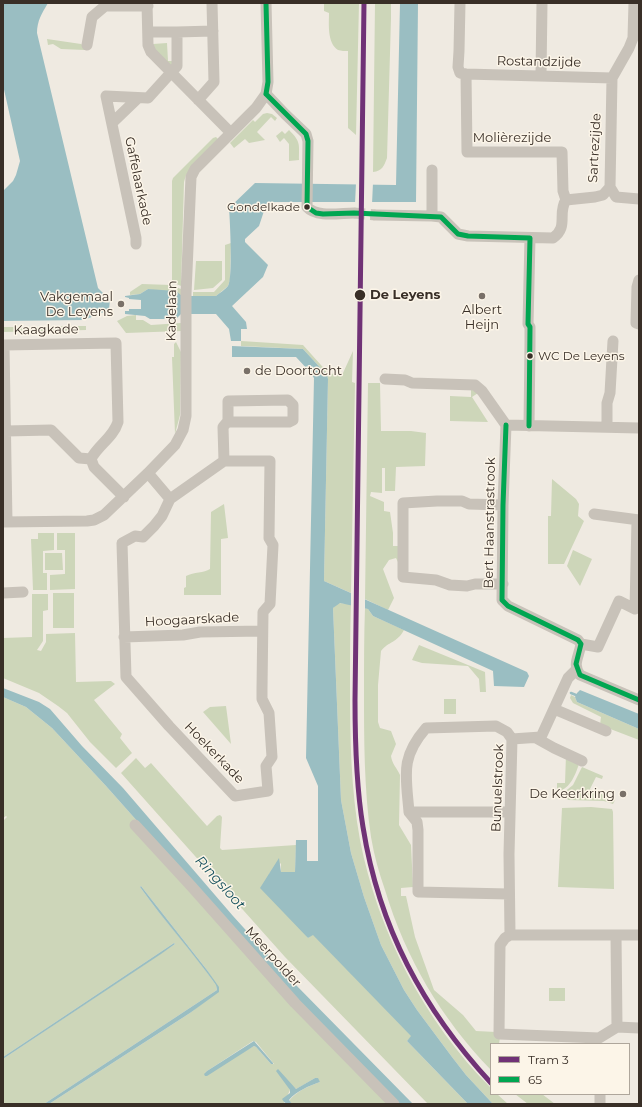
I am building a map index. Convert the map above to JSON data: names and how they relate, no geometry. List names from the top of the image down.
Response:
{
  "streets": {
    "street": [
      "Rostandzijde",
      "Molièrezijde",
      "Sartrezijde",
      "Gaffelaarkade",
      "Kadelaan",
      "Kaagkade",
      "Bert Haanstrastrook",
      "Hoogaarskade",
      "Hoekerkade",
      "Bunuelstrook",
      "Meerpolder"
    ]
  },
  "crossings": [
    ["Rostandzijde", "Molièrezijde"],
    ["Rostandzijde", "Sartrezijde"],
    ["Molièrezijde", "Sartrezijde"],
    ["Kadelaan", "Kaagkade"],
    ["Hoogaarskade", "Hoekerkade"]
  ],
  "water": ["Ringsloot"],
  "places": [
    "Gondelkade",
    "De Leyens",
    "Albert Heijn",
    "Vakgemaal De Leyens",
    "WC De Leyens",
    "de Doortocht",
    "De Keerkring"
  ],
  "lines": ["tram line 3", "transit line 65"],
  "legend": ["Tram 3", "65"]
}
